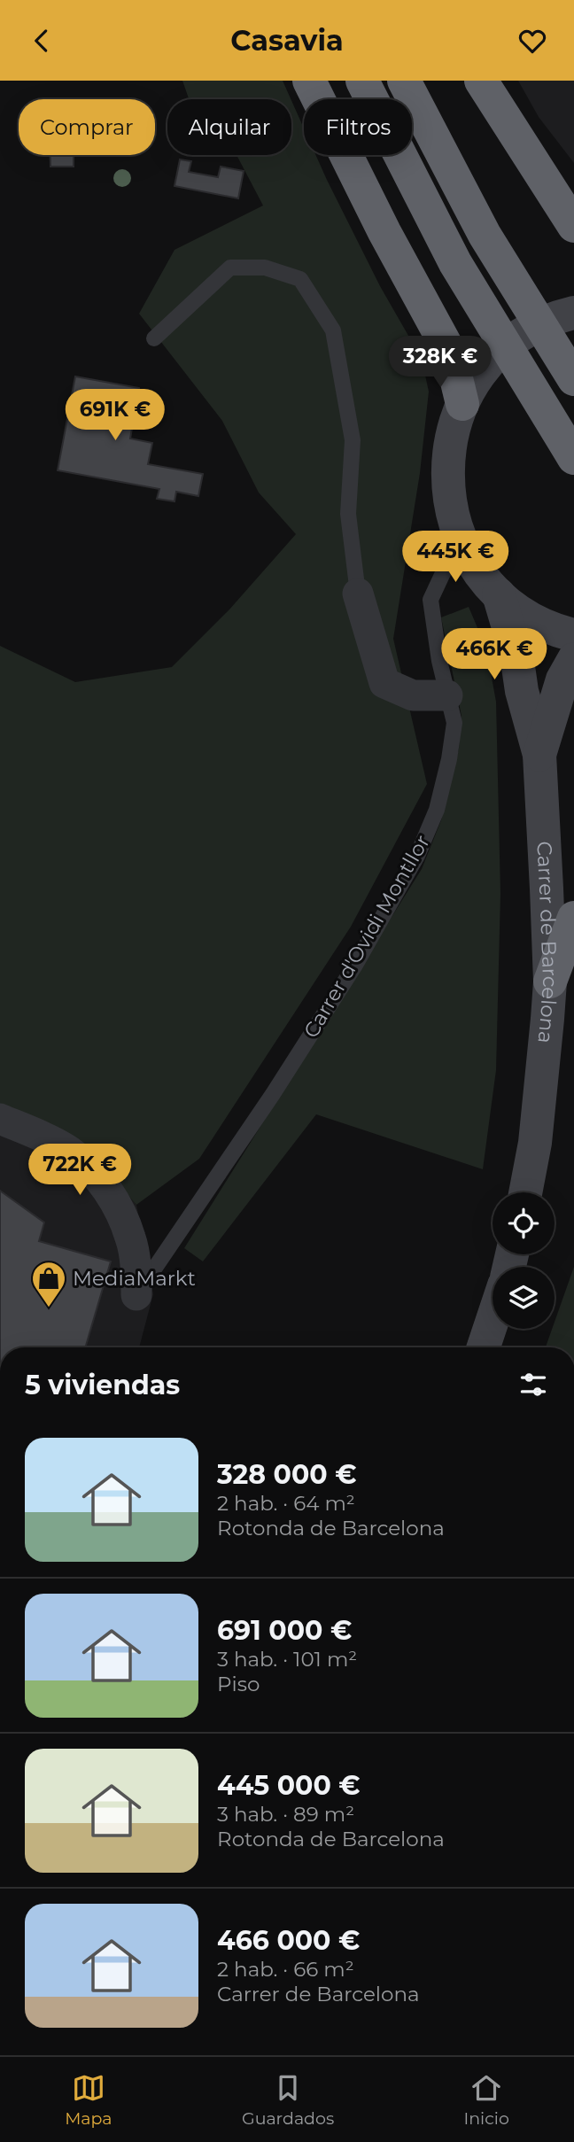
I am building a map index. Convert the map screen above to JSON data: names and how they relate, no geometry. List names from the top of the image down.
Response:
{
  "streets": {
    "main road": ["Carrer de Barcelona"],
    "lane": ["Carrer d'Ovidi Montllor"]
  },
  "places": {
    "shop": ["MediaMarkt"]
  },
  "page": {
    "header": "Casavia",
    "chip": ["Comprar", "Alquilar", "Filtros"],
    "price": [
      "328K €",
      "691K €",
      "445K €",
      "466K €",
      "722K €"
    ],
    "heading": "5 viviendas",
    "list": [
      {
        "name": "328 000 €",
        "note": "2 hab. · 64 m² · Rotonda de Barcelona"
      },
      {
        "name": "691 000 €",
        "note": "3 hab. · 101 m² · Piso"
      },
      {
        "name": "445 000 €",
        "note": "3 hab. · 89 m² · Rotonda de Barcelona"
      },
      {
        "name": "466 000 €",
        "note": "2 hab. · 66 m² · Carrer de Barcelona"
      }
    ],
    "tabs": ["Mapa", "Guardados", "Inicio"]
  }
}
